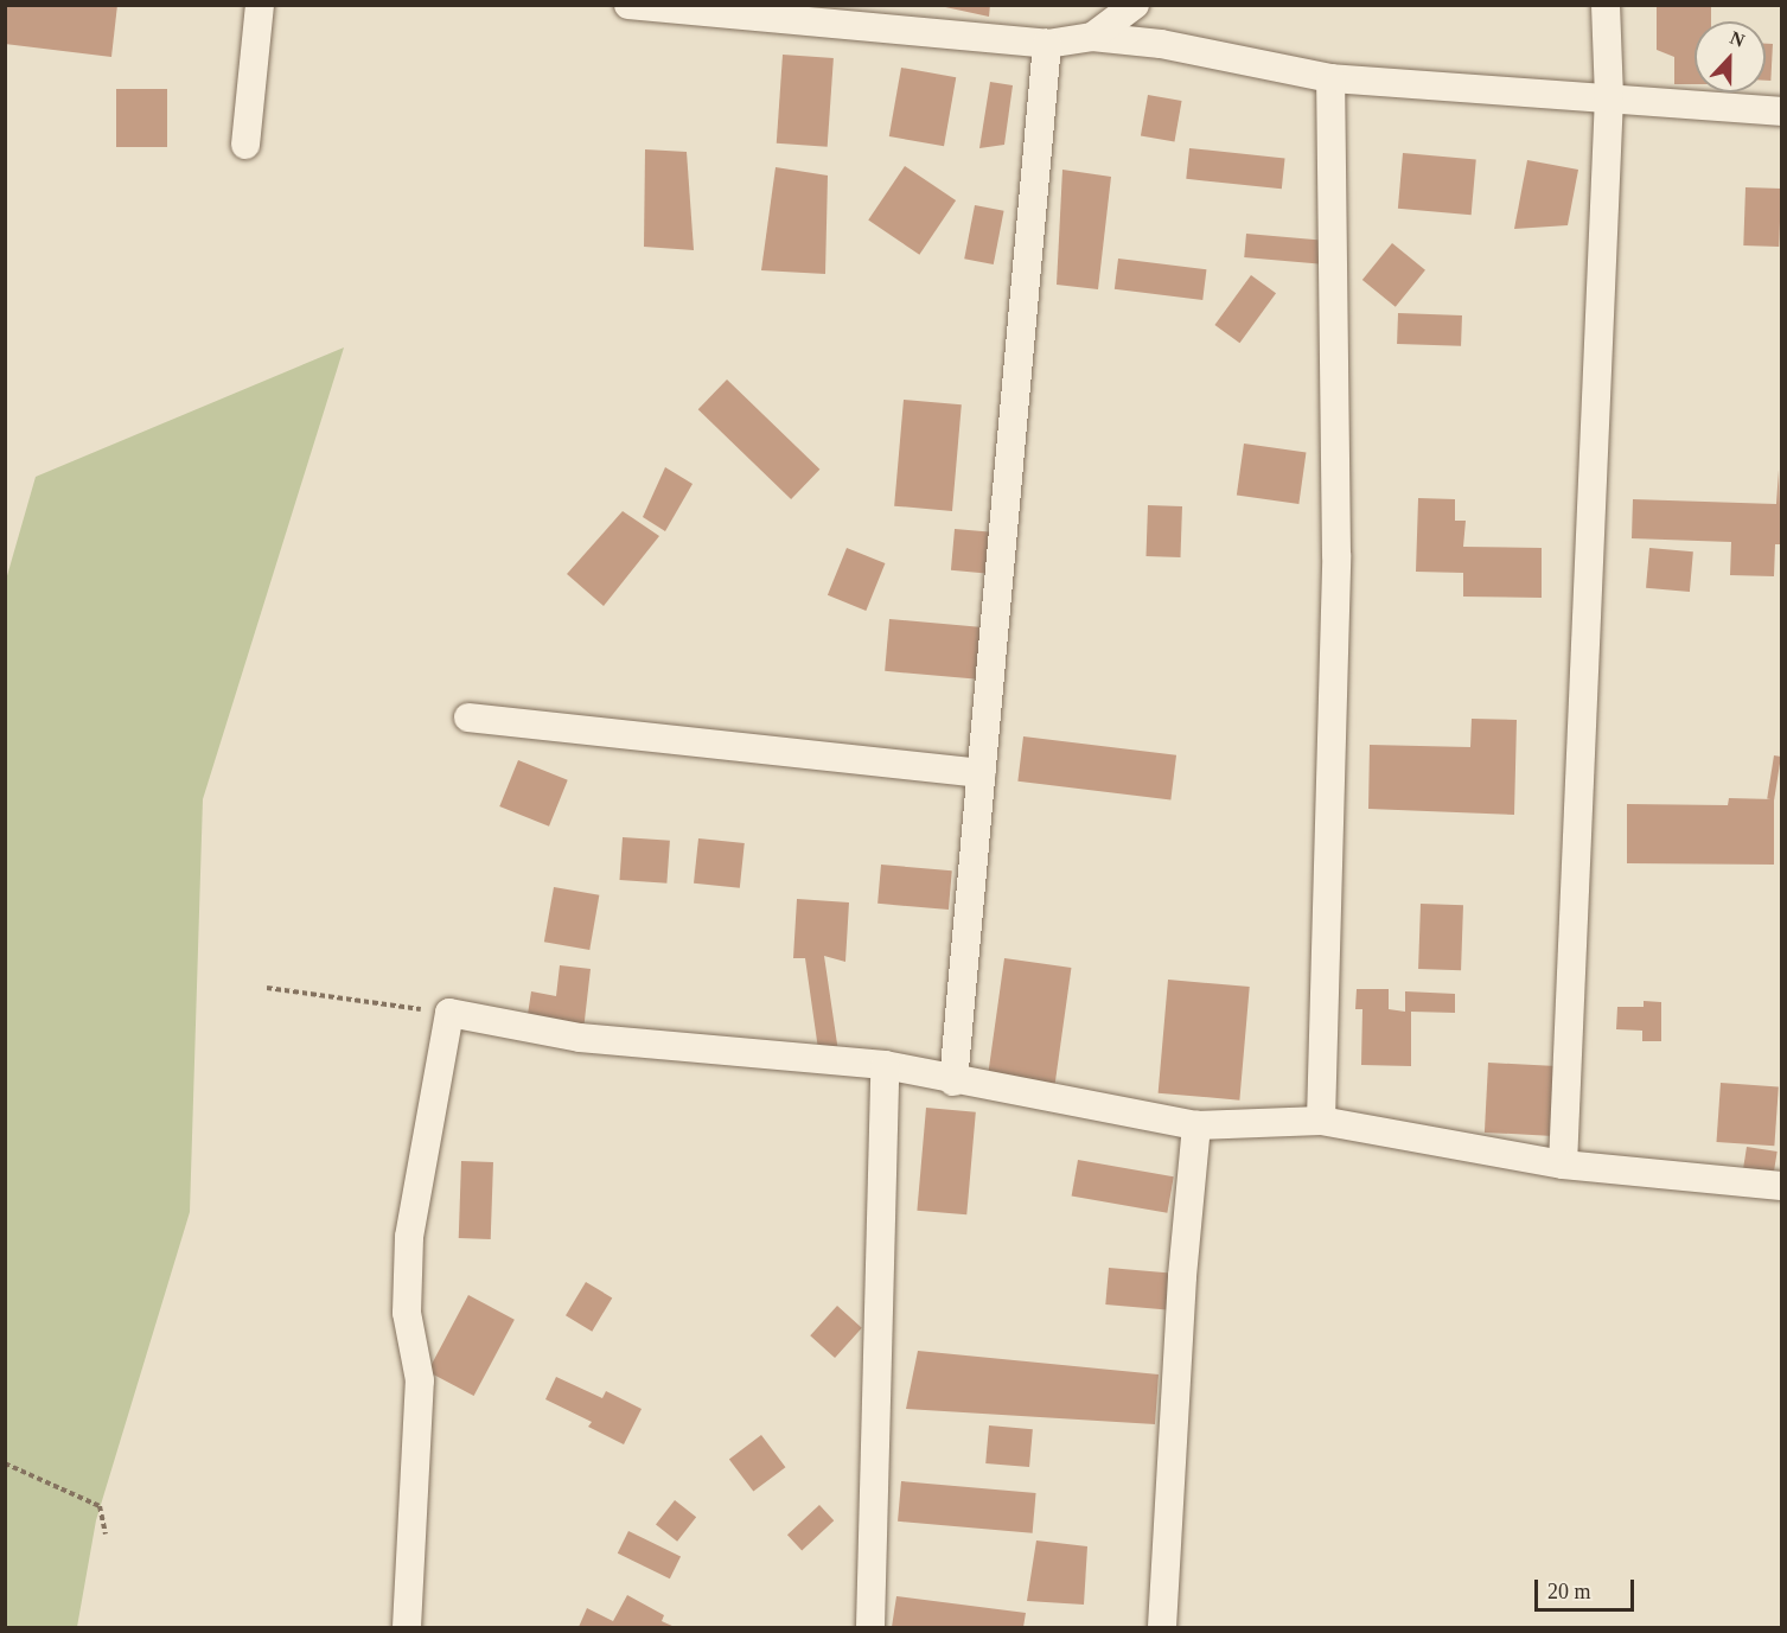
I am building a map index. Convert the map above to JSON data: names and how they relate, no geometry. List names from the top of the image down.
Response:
{
  "scale_bar": "20 m",
  "north": "top"
}
